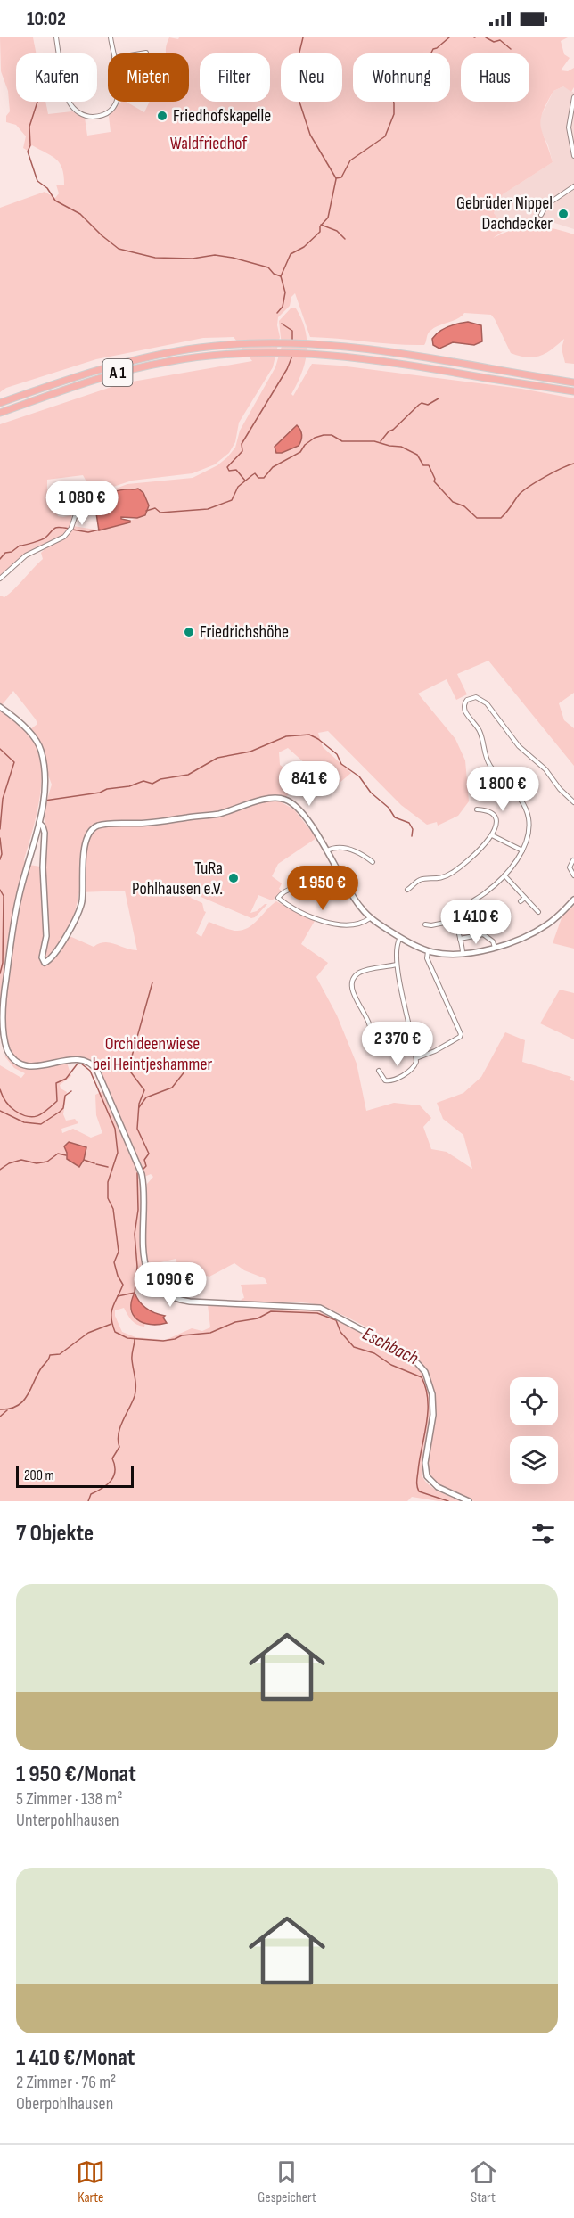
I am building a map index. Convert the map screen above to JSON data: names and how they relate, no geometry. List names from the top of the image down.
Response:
{
  "streets": {
    "highway": ["A 1"]
  },
  "water": ["Eschbach"],
  "parks": ["Waldfriedhof", "Orchideenwiese bei Heintjeshammer"],
  "places": [
    "Friedhofskapelle",
    "Gebrüder Nippel Dachdecker",
    "Friedrichshöhe",
    "TuRa Pohlhausen e.V."
  ],
  "scale_bar": "200 m",
  "page": {
    "status": "10:02",
    "chip": [
      "Kaufen",
      "Mieten",
      "Filter",
      "Neu",
      "Wohnung",
      "Haus"
    ],
    "price": [
      "1 080 €",
      "841 €",
      "1 800 €",
      "1 950 €",
      "1 410 €",
      "2 370 €",
      "1 090 €"
    ],
    "scale": "200 m",
    "heading": "7 Objekte",
    "list": [
      {
        "name": "1 950 €/Monat",
        "note": "5 Zimmer · 138 m² · Unterpohlhausen"
      },
      {
        "name": "1 410 €/Monat",
        "note": "2 Zimmer · 76 m² · Oberpohlhausen"
      }
    ],
    "tabs": ["Karte", "Gespeichert", "Start"]
  }
}
